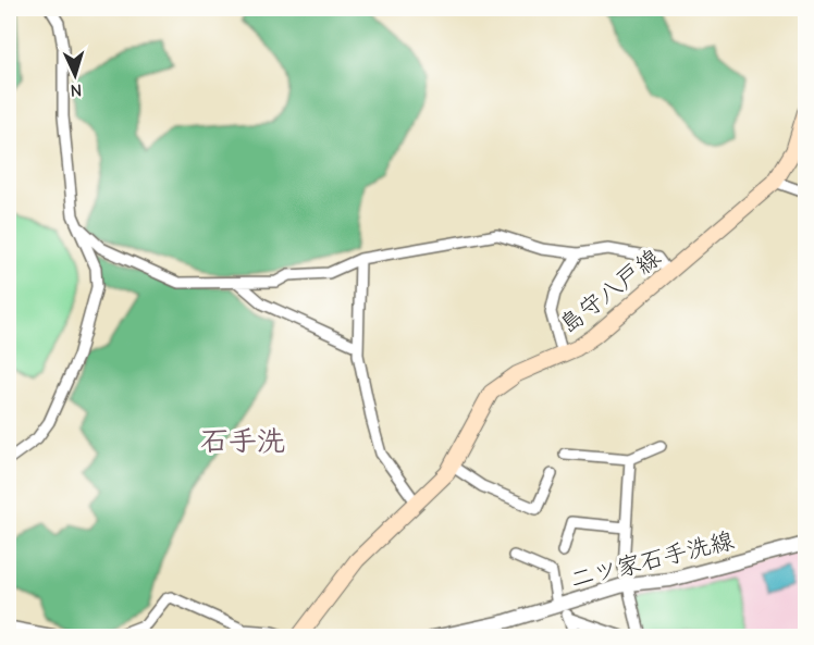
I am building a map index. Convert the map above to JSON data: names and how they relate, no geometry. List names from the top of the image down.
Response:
{
  "streets": {
    "main road": ["島守八戸線"],
    "street": ["二ツ家石手洗線"]
  },
  "districts": ["石手洗"],
  "north": "bottom"
}
